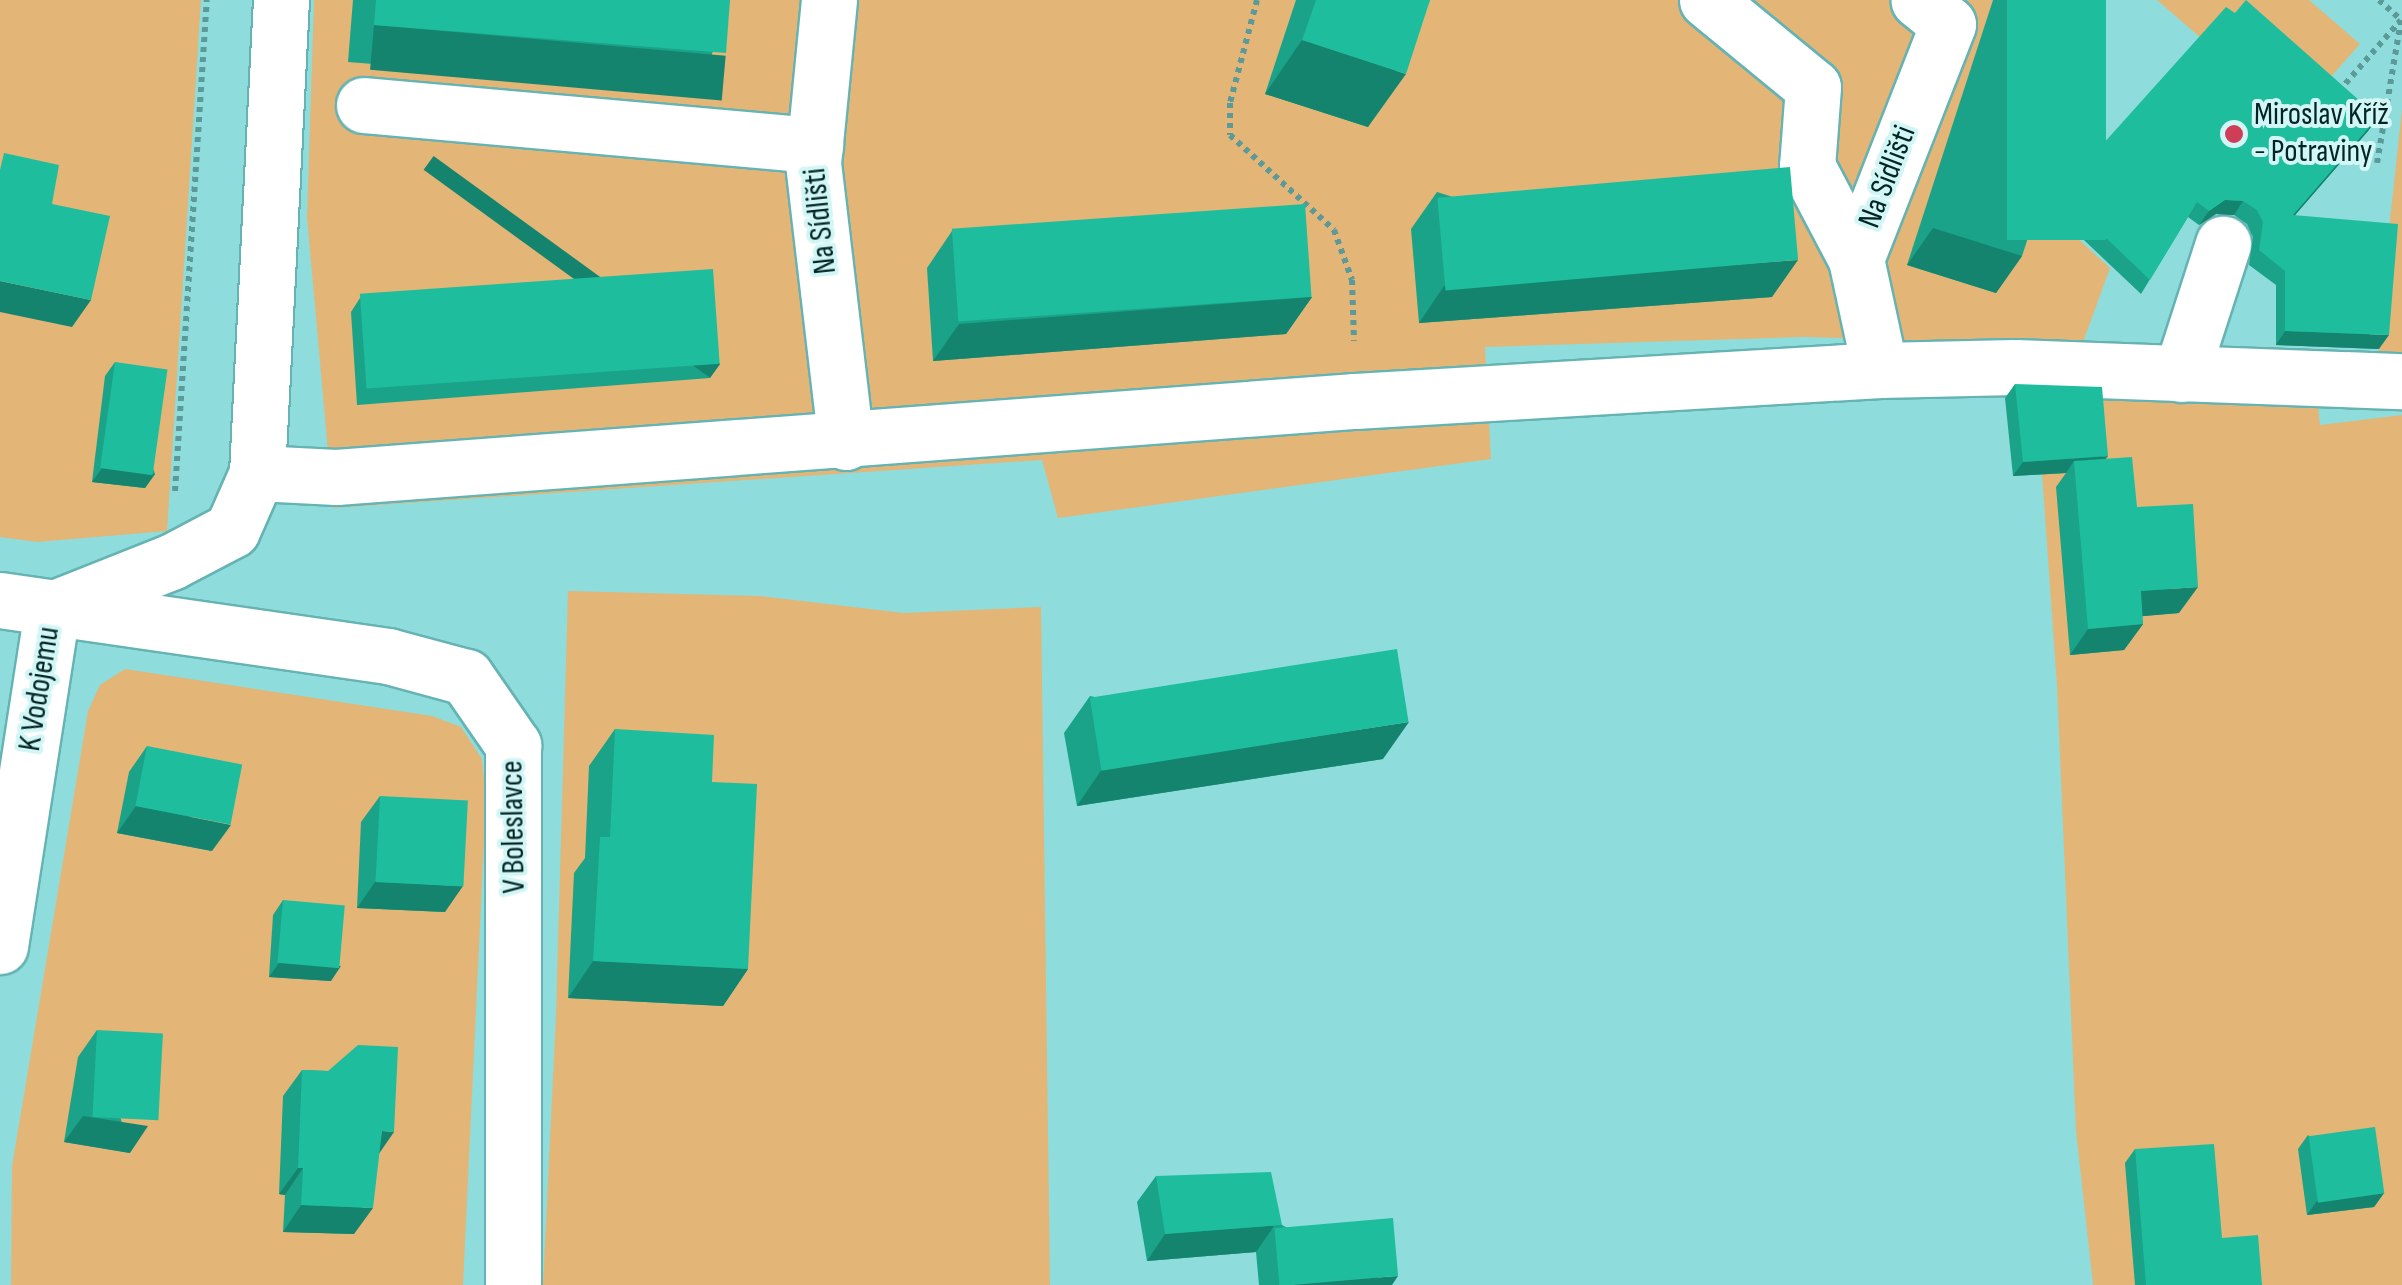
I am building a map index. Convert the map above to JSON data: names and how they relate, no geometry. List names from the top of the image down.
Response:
{
  "streets": {
    "street": ["Na Sídlišti", "K Vodojemu", "V Boleslavce"]
  },
  "crossings": [
    ["K Vodojemu", "V Boleslavce"]
  ],
  "places": ["Miroslav Kříž - Potraviny"]
}
